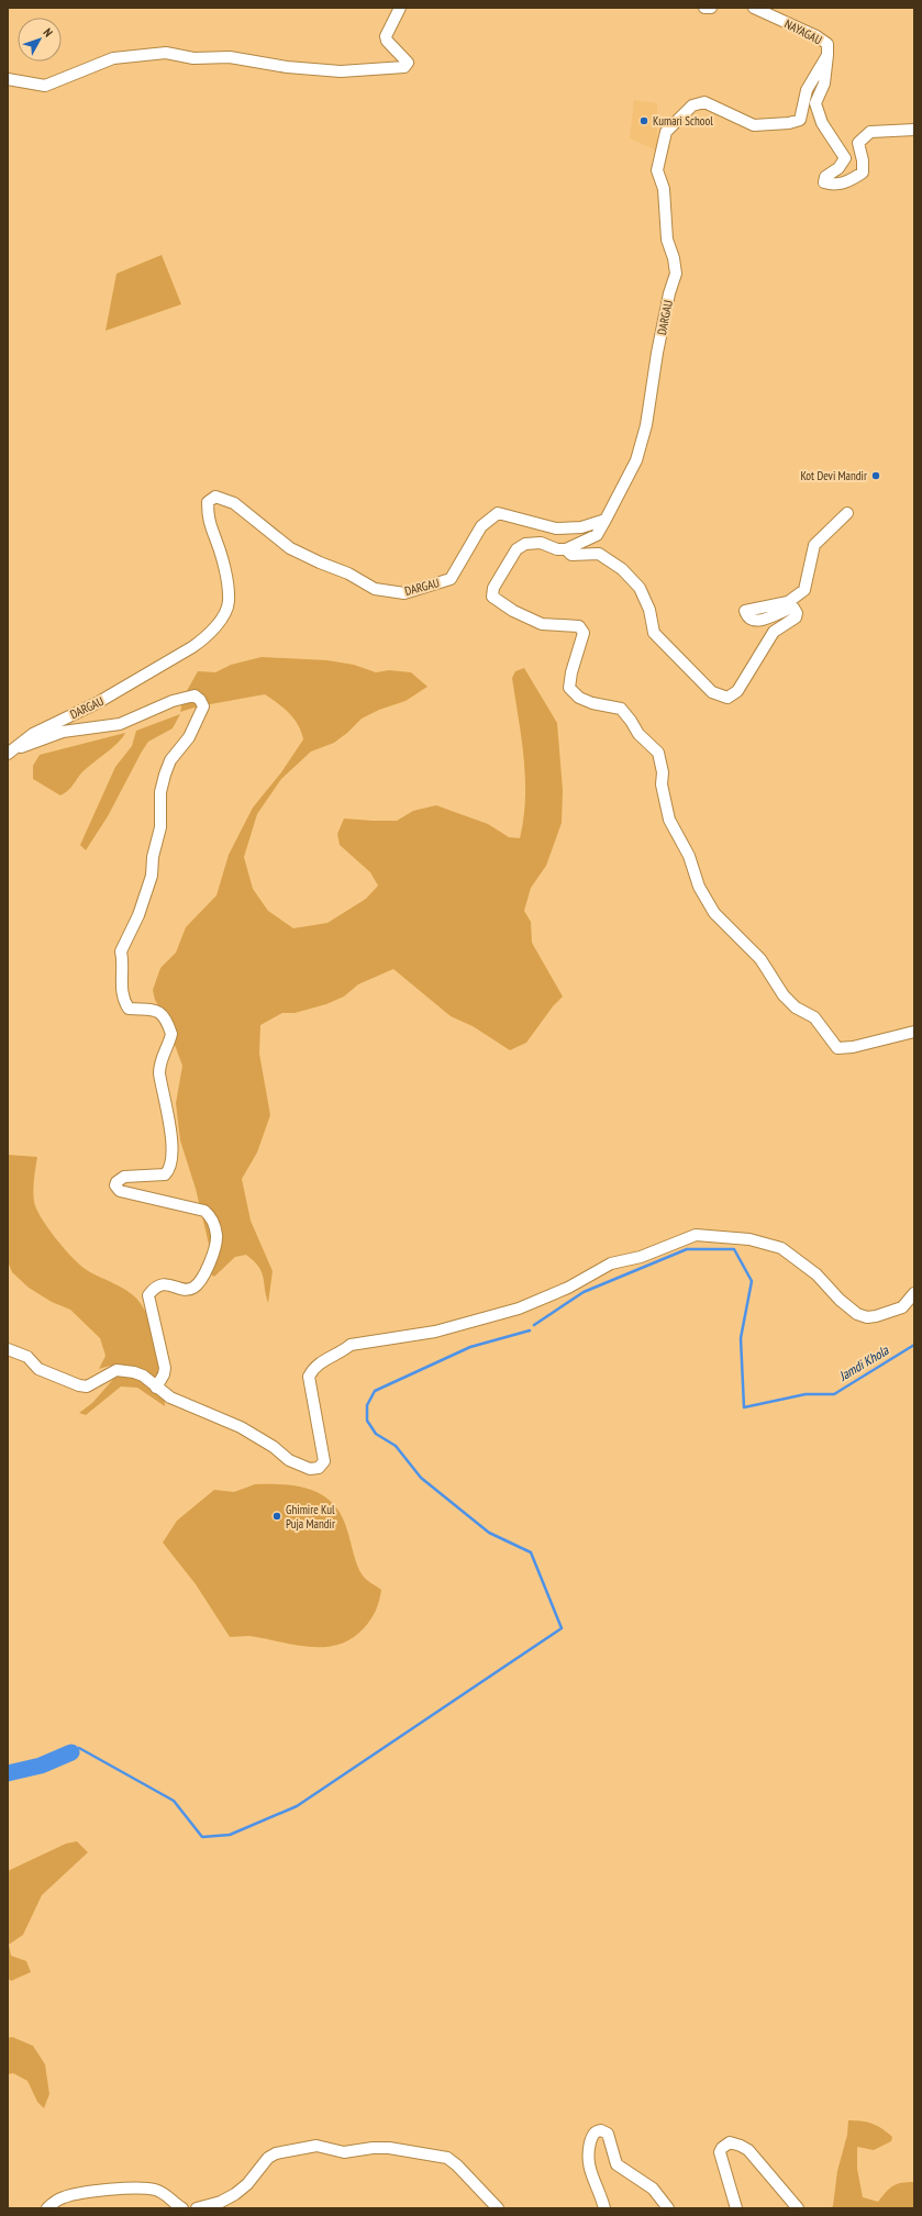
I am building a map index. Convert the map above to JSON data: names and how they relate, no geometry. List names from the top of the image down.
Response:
{
  "streets": {
    "street": ["NAYAGAU", "DARGAU"]
  },
  "crossings": [
    ["NAYAGAU", "DARGAU"]
  ],
  "water": ["Jamdi Khola"],
  "places": ["Kumari School", "Kot Devi Mandir", "Ghimire Kul Puja Mandir"],
  "north": "top right"
}
